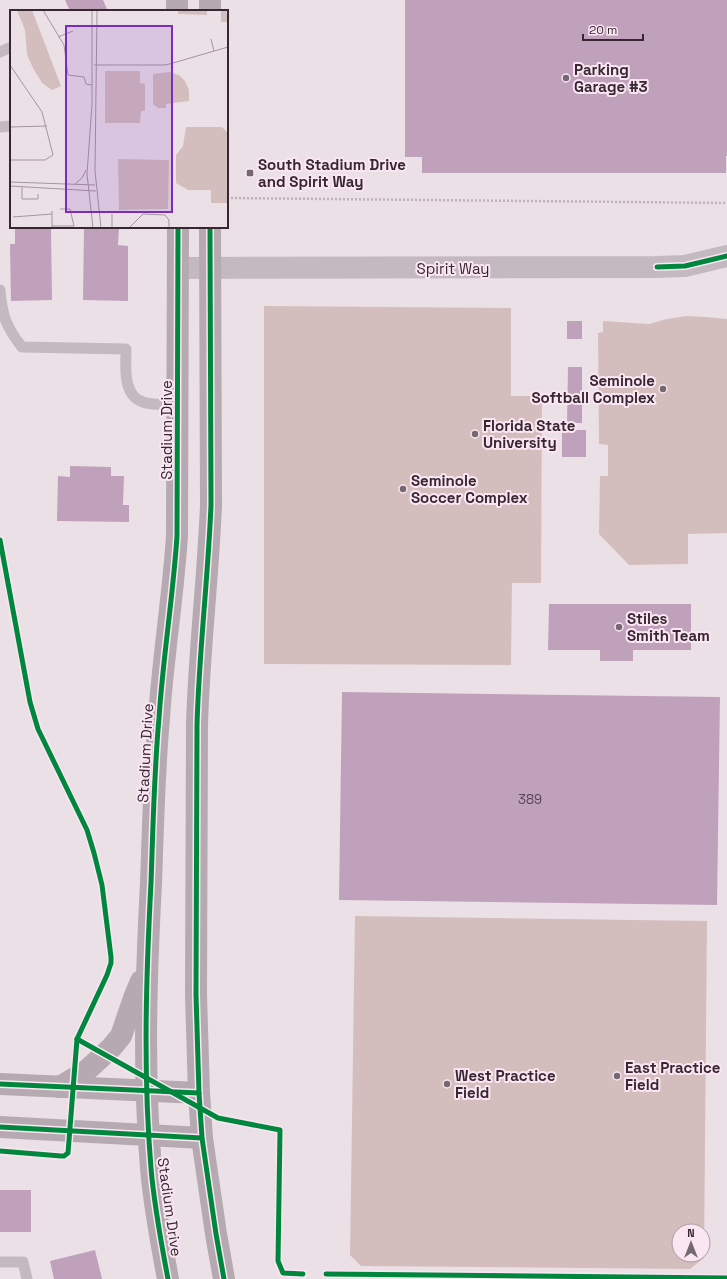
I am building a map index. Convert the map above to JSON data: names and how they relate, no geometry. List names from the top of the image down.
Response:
{
  "streets": {
    "main road": ["Stadium Drive"],
    "street": ["Spirit Way"]
  },
  "crossings": [
    ["Spirit Way", "Stadium Drive"]
  ],
  "places": {
    "other": [
      "Parking Garage #3",
      "Seminole Softball Complex",
      "Florida State University",
      "Seminole Soccer Complex",
      "Stiles Smith Team",
      "East Practice Field",
      "West Practice Field"
    ],
    "transit": ["South Stadium Drive and Spirit Way"]
  },
  "house_numbers": ["389"],
  "scale_bar": "20 m",
  "north": "top"
}
